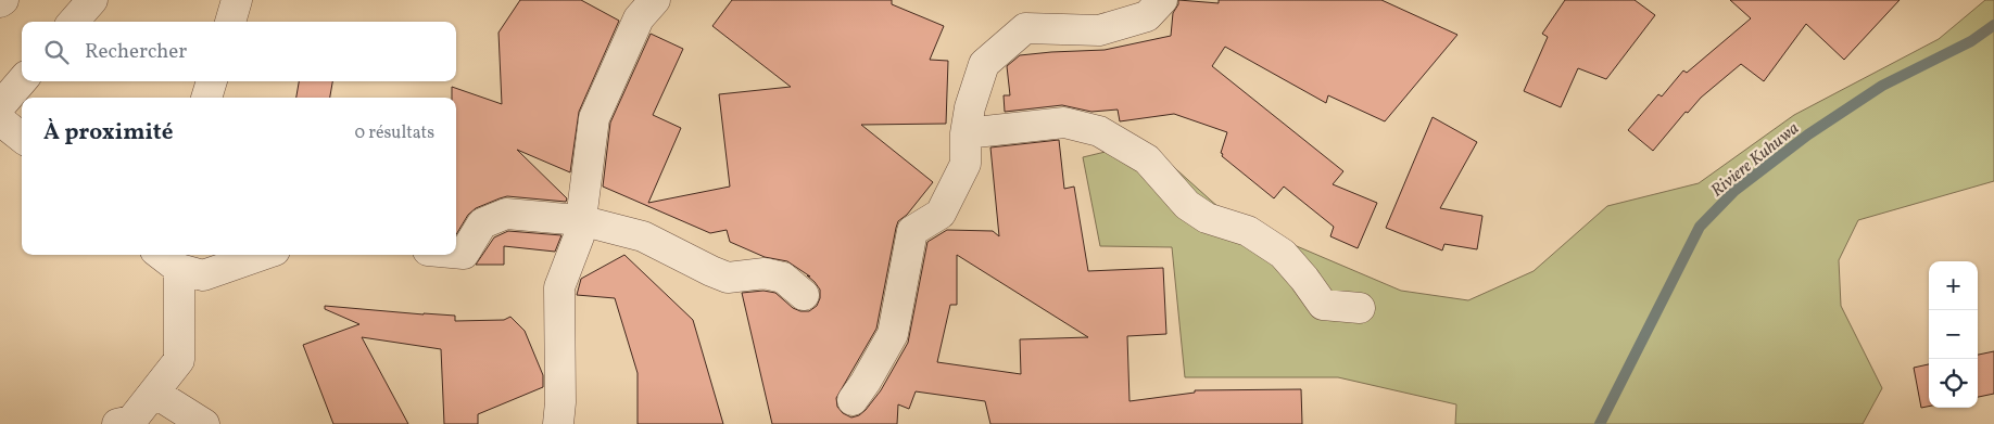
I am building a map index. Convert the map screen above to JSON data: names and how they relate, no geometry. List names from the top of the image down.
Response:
{
  "water": ["Riviere Kuhuwa"],
  "page": {
    "search": "Rechercher",
    "heading": ["À proximité", "0 résultats"],
    "map_buttons": ["+", "−"]
  }
}
